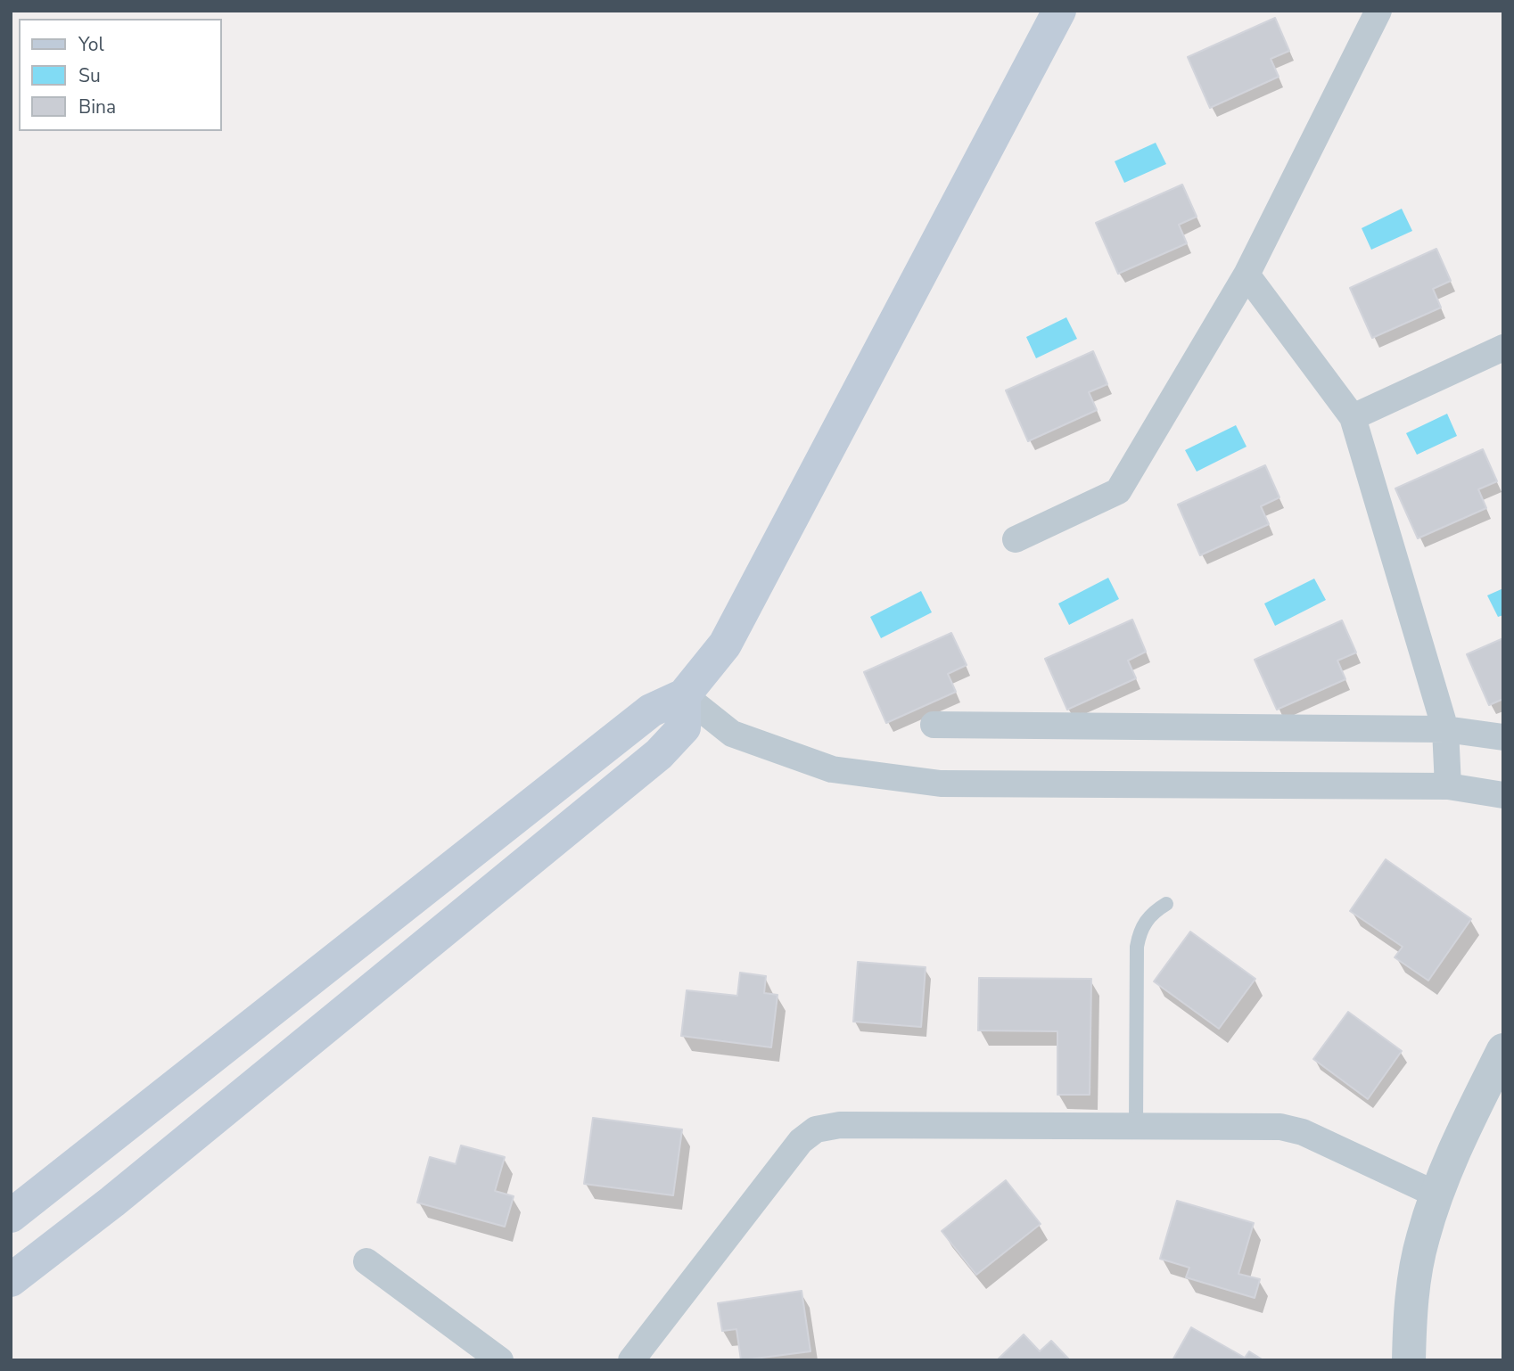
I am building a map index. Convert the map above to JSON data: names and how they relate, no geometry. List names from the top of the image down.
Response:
{
  "legend": ["Yol", "Su", "Bina"]
}
